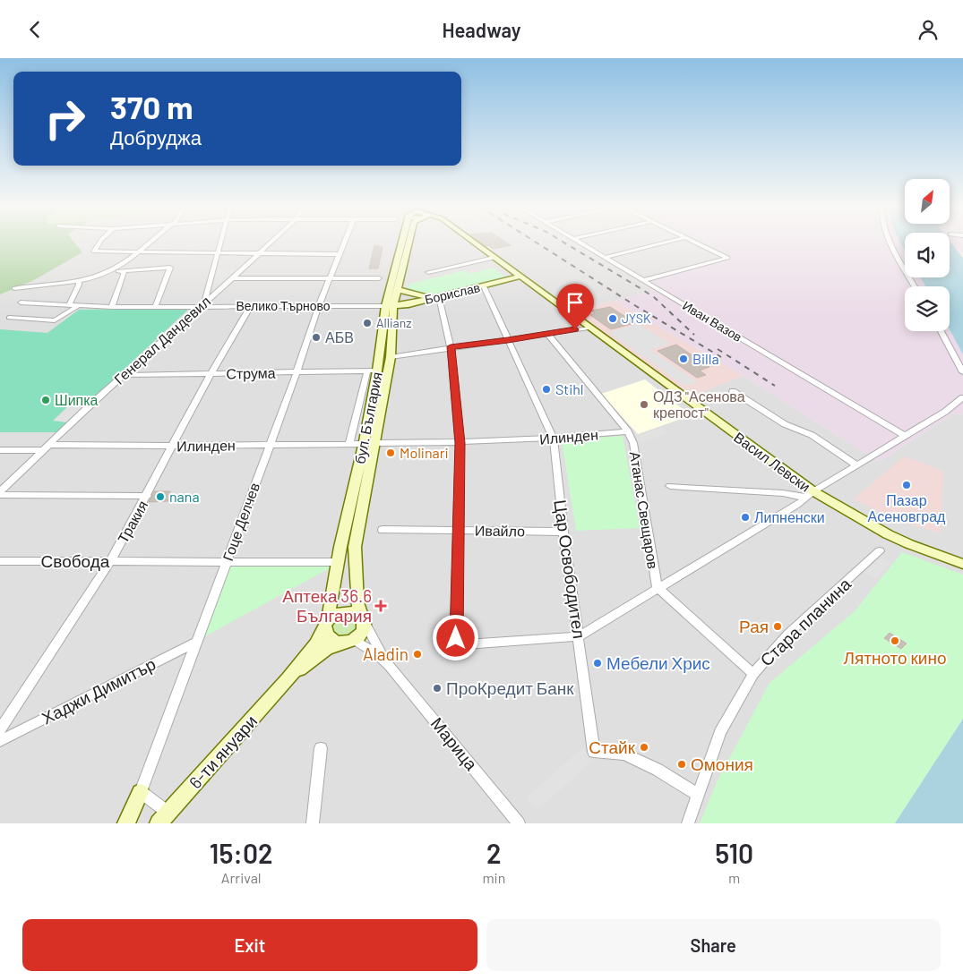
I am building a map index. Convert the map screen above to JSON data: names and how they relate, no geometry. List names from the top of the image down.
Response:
{
  "streets": {
    "main road": [
      "Борислав",
      "бул. България",
      "Васил Левски",
      "6-ти януари"
    ],
    "street": [
      "Велико Търново",
      "Иван Вазов",
      "Генерал Дандевил",
      "Струма",
      "Илинден",
      "Атанас Свещаров",
      "Тракия",
      "Гоце Делчев",
      "Ивайло",
      "Свобода",
      "Цар Освободител",
      "Стара планина",
      "Хаджи Димитър",
      "Марица"
    ]
  },
  "crossings": [
    ["Борислав", "Велико Търново"],
    ["Борислав", "бул. България"],
    ["Борислав", "Васил Левски"],
    ["Борислав", "Цар Освободител"],
    ["Велико Търново", "Генерал Дандевил"],
    ["Велико Търново", "бул. България"],
    ["Велико Търново", "Тракия"],
    ["Велико Търново", "Гоце Делчев"],
    ["Генерал Дандевил", "Струма"],
    ["Генерал Дандевил", "Илинден"],
    ["Струма", "бул. България"],
    ["Струма", "Тракия"],
    ["Струма", "Гоце Делчев"],
    ["бул. България", "Илинден"],
    ["бул. България", "Свобода"],
    ["бул. България", "6-ти януари"],
    ["Илинден", "Атанас Свещаров"],
    ["Илинден", "Тракия"],
    ["Илинден", "Гоце Делчев"],
    ["Илинден", "Цар Освободител"],
    ["Атанас Свещаров", "Стара планина"],
    ["Тракия", "Свобода"],
    ["Гоце Делчев", "Свобода"],
    ["Гоце Делчев", "Хаджи Димитър"],
    ["Ивайло", "Цар Освободител"],
    ["Цар Освободител", "Стара планина"]
  ],
  "places": {
    "other": [
      "JYSK",
      "Allianz",
      "АБВ",
      "Billa",
      "Stihl",
      "Шипка",
      "ОДЗ \"Асенова крепост\"",
      "Molinari",
      "Пазар Асеновград",
      "nana",
      "Липненски",
      "Рая",
      "Лятното кино",
      "Aladin",
      "Мебели Хрис",
      "ПроКредит Банк",
      "Стайк",
      "Омония"
    ],
    "health": ["Аптека 36.6 България"]
  },
  "north": "top right",
  "page": {
    "header": "Headway",
    "turn": ["370 m", "Добруджа"],
    "eta": [
      "15:02",
      "Arrival",
      "2",
      "min",
      "510",
      "m"
    ],
    "buttons": ["Exit", "Share"]
  }
}
